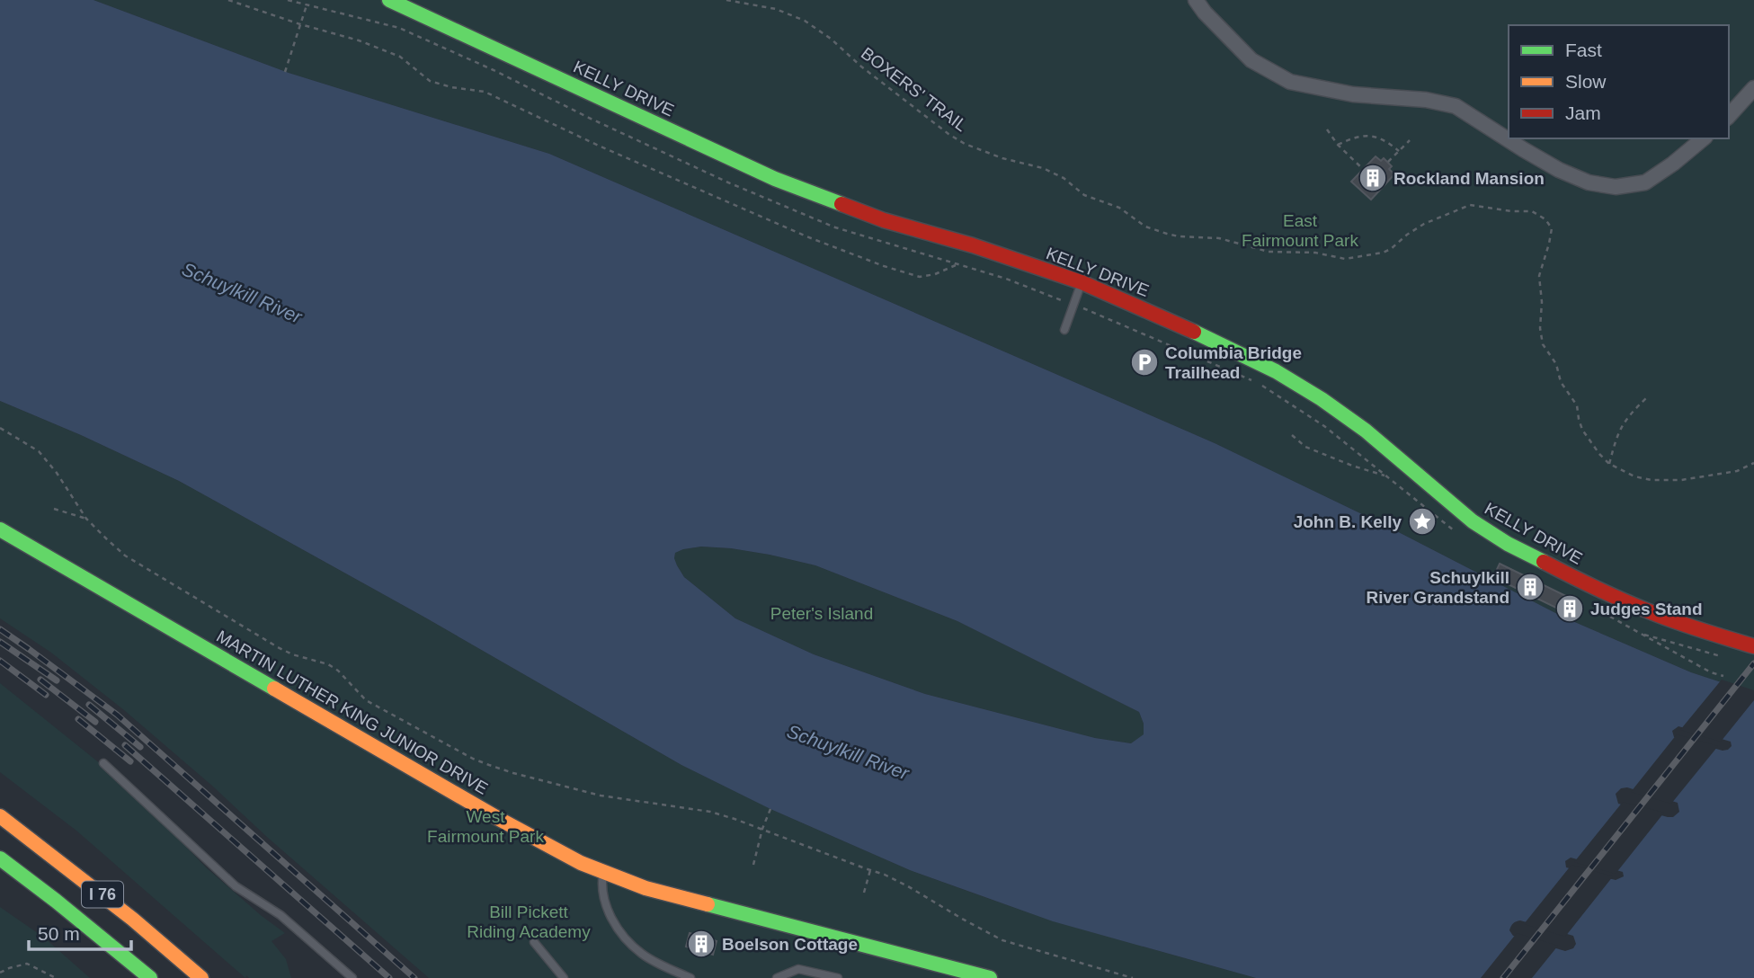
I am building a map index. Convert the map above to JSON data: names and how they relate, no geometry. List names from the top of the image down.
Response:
{
  "streets": {
    "main road": ["KELLY DRIVE", "MARTIN LUTHER KING JUNIOR DRIVE", "I 76"],
    "path": ["BOXERS' TRAIL"]
  },
  "water": ["Schuylkill River"],
  "parks": [
    "East Fairmount Park",
    "Peter's Island",
    "West Fairmount Park",
    "Bill Pickett Riding Academy"
  ],
  "places": {
    "building": [
      "Rockland Mansion",
      "Schuylkill River Grandstand",
      "Judges Stand",
      "Boelson Cottage"
    ],
    "parking": ["Columbia Bridge Trailhead"],
    "place": ["John B. Kelly"]
  },
  "legend": ["Fast", "Slow", "Jam"],
  "scale_bar": "50 m"
}
